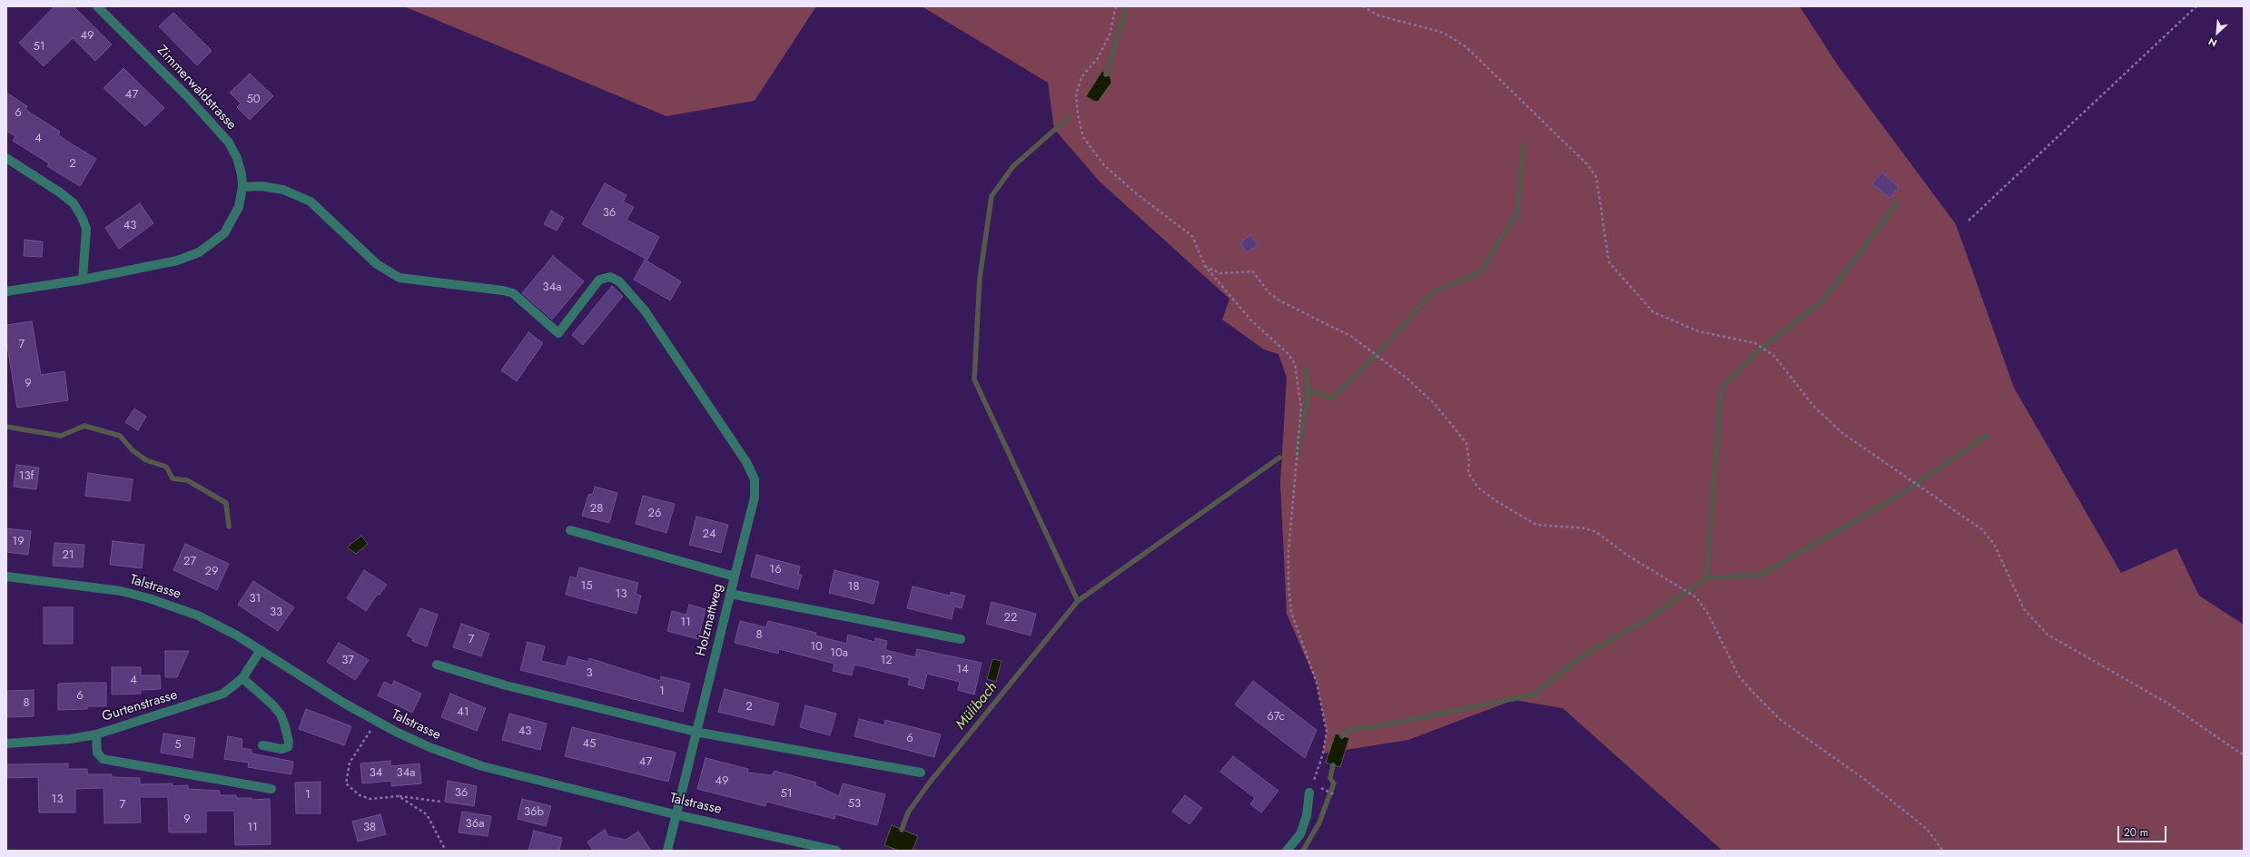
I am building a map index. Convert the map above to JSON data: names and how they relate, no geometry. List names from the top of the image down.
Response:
{
  "streets": {
    "street": [
      "Zimmerwaldstrasse",
      "Talstrasse",
      "Holzmattweg",
      "Gurtenstrasse"
    ]
  },
  "crossings": [
    ["Talstrasse", "Holzmattweg"],
    ["Talstrasse", "Gurtenstrasse"]
  ],
  "water": ["Mülibach"],
  "house_numbers": [
    "49",
    "51",
    "47",
    "50",
    "6",
    "4",
    "2",
    "36",
    "43",
    "34a",
    "7",
    "9",
    "13f",
    "28",
    "26",
    "24",
    "19",
    "21",
    "27",
    "16",
    "29",
    "15",
    "18",
    "13",
    "31",
    "33",
    "22",
    "11",
    "8",
    "7",
    "10",
    "10a",
    "37",
    "12",
    "14",
    "3",
    "4",
    "1",
    "6",
    "8",
    "2",
    "41",
    "67c",
    "43",
    "6",
    "45",
    "5",
    "47",
    "34",
    "34a",
    "49",
    "36",
    "51",
    "1",
    "13",
    "53",
    "7",
    "36b",
    "9",
    "36a",
    "11",
    "38"
  ],
  "scale_bar": "20 m",
  "north": "bottom left"
}
